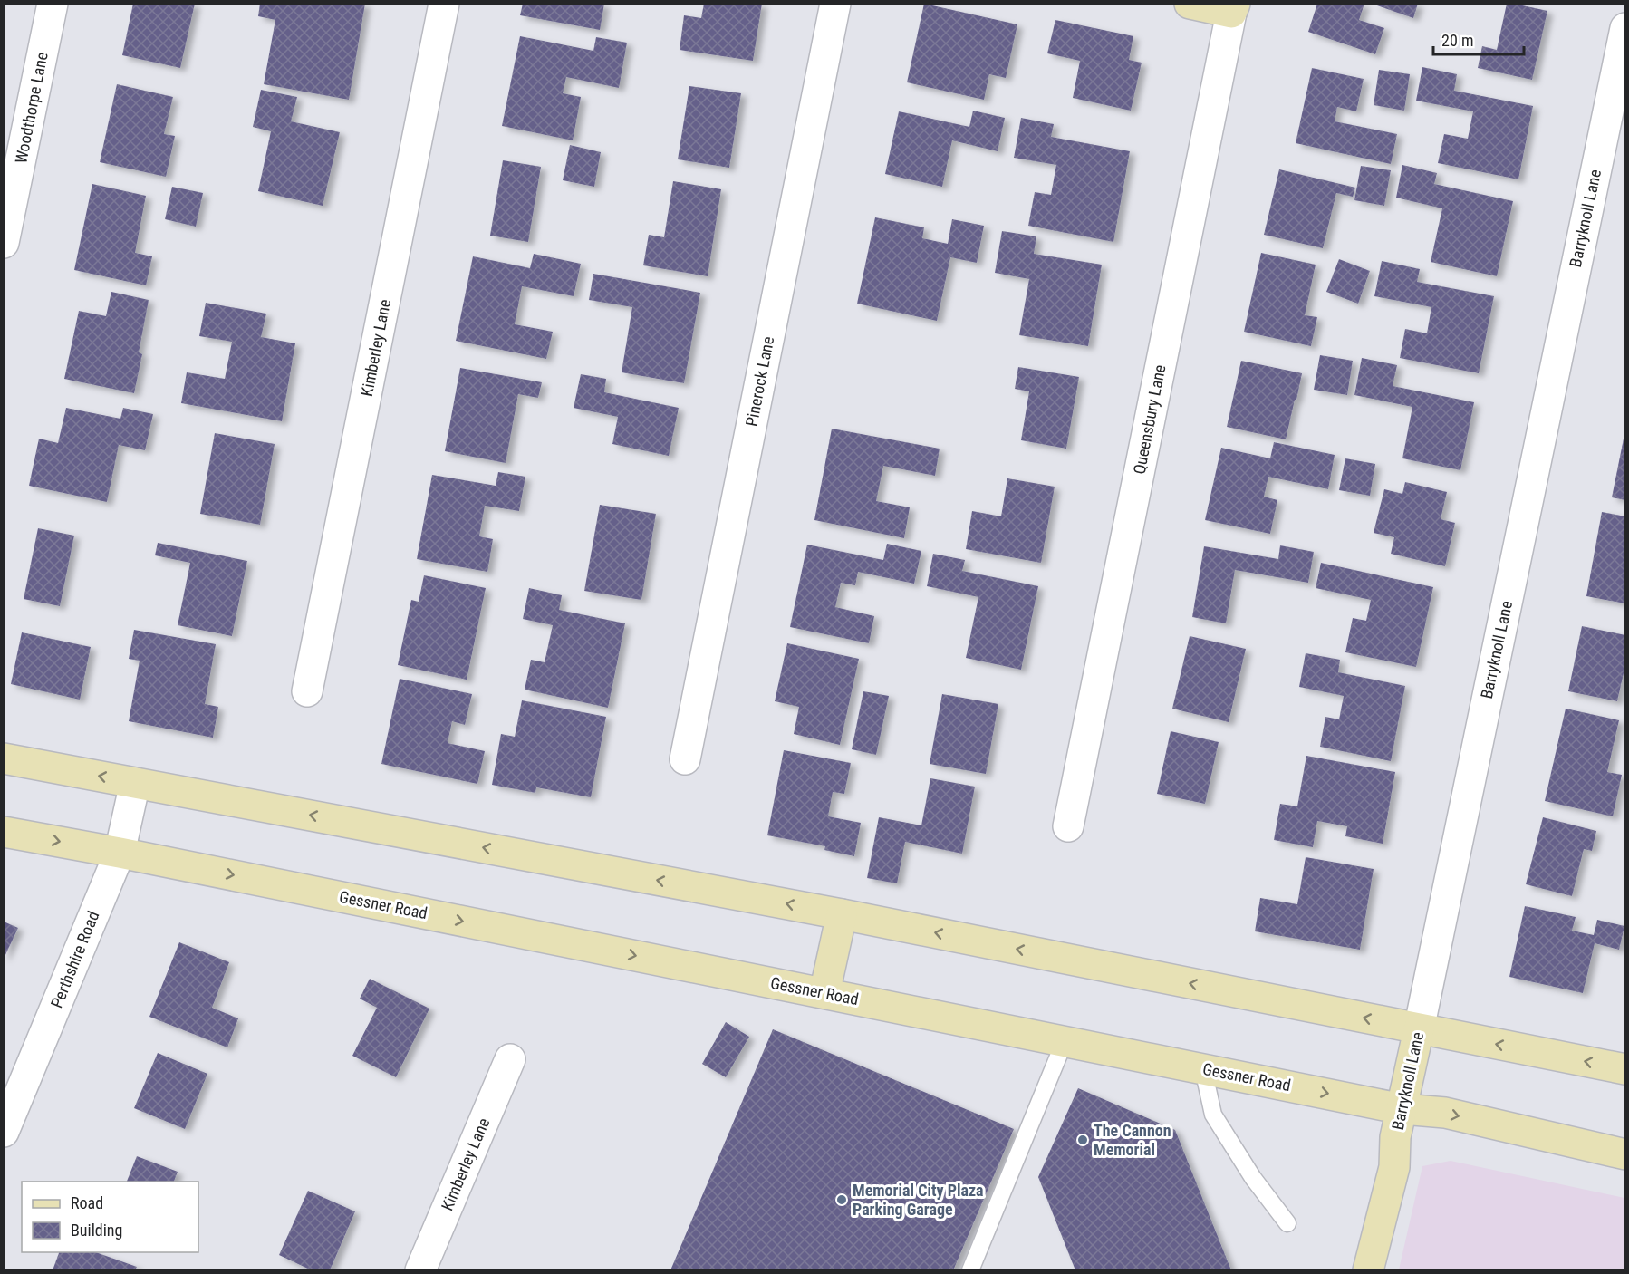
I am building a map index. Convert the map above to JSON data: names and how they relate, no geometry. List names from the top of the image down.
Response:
{
  "streets": {
    "main road": ["Barryknoll Lane", "Gessner Road"],
    "street": [
      "Woodthorpe Lane",
      "Kimberley Lane",
      "Pinerock Lane",
      "Queensbury Lane",
      "Perthshire Road"
    ]
  },
  "crossings": [
    ["Barryknoll Lane", "Gessner Road"],
    ["Gessner Road", "Perthshire Road"]
  ],
  "places": ["The Cannon Memorial", "Memorial City Plaza Parking Garage"],
  "legend": ["Road", "Building"],
  "scale_bar": "20 m"
}
